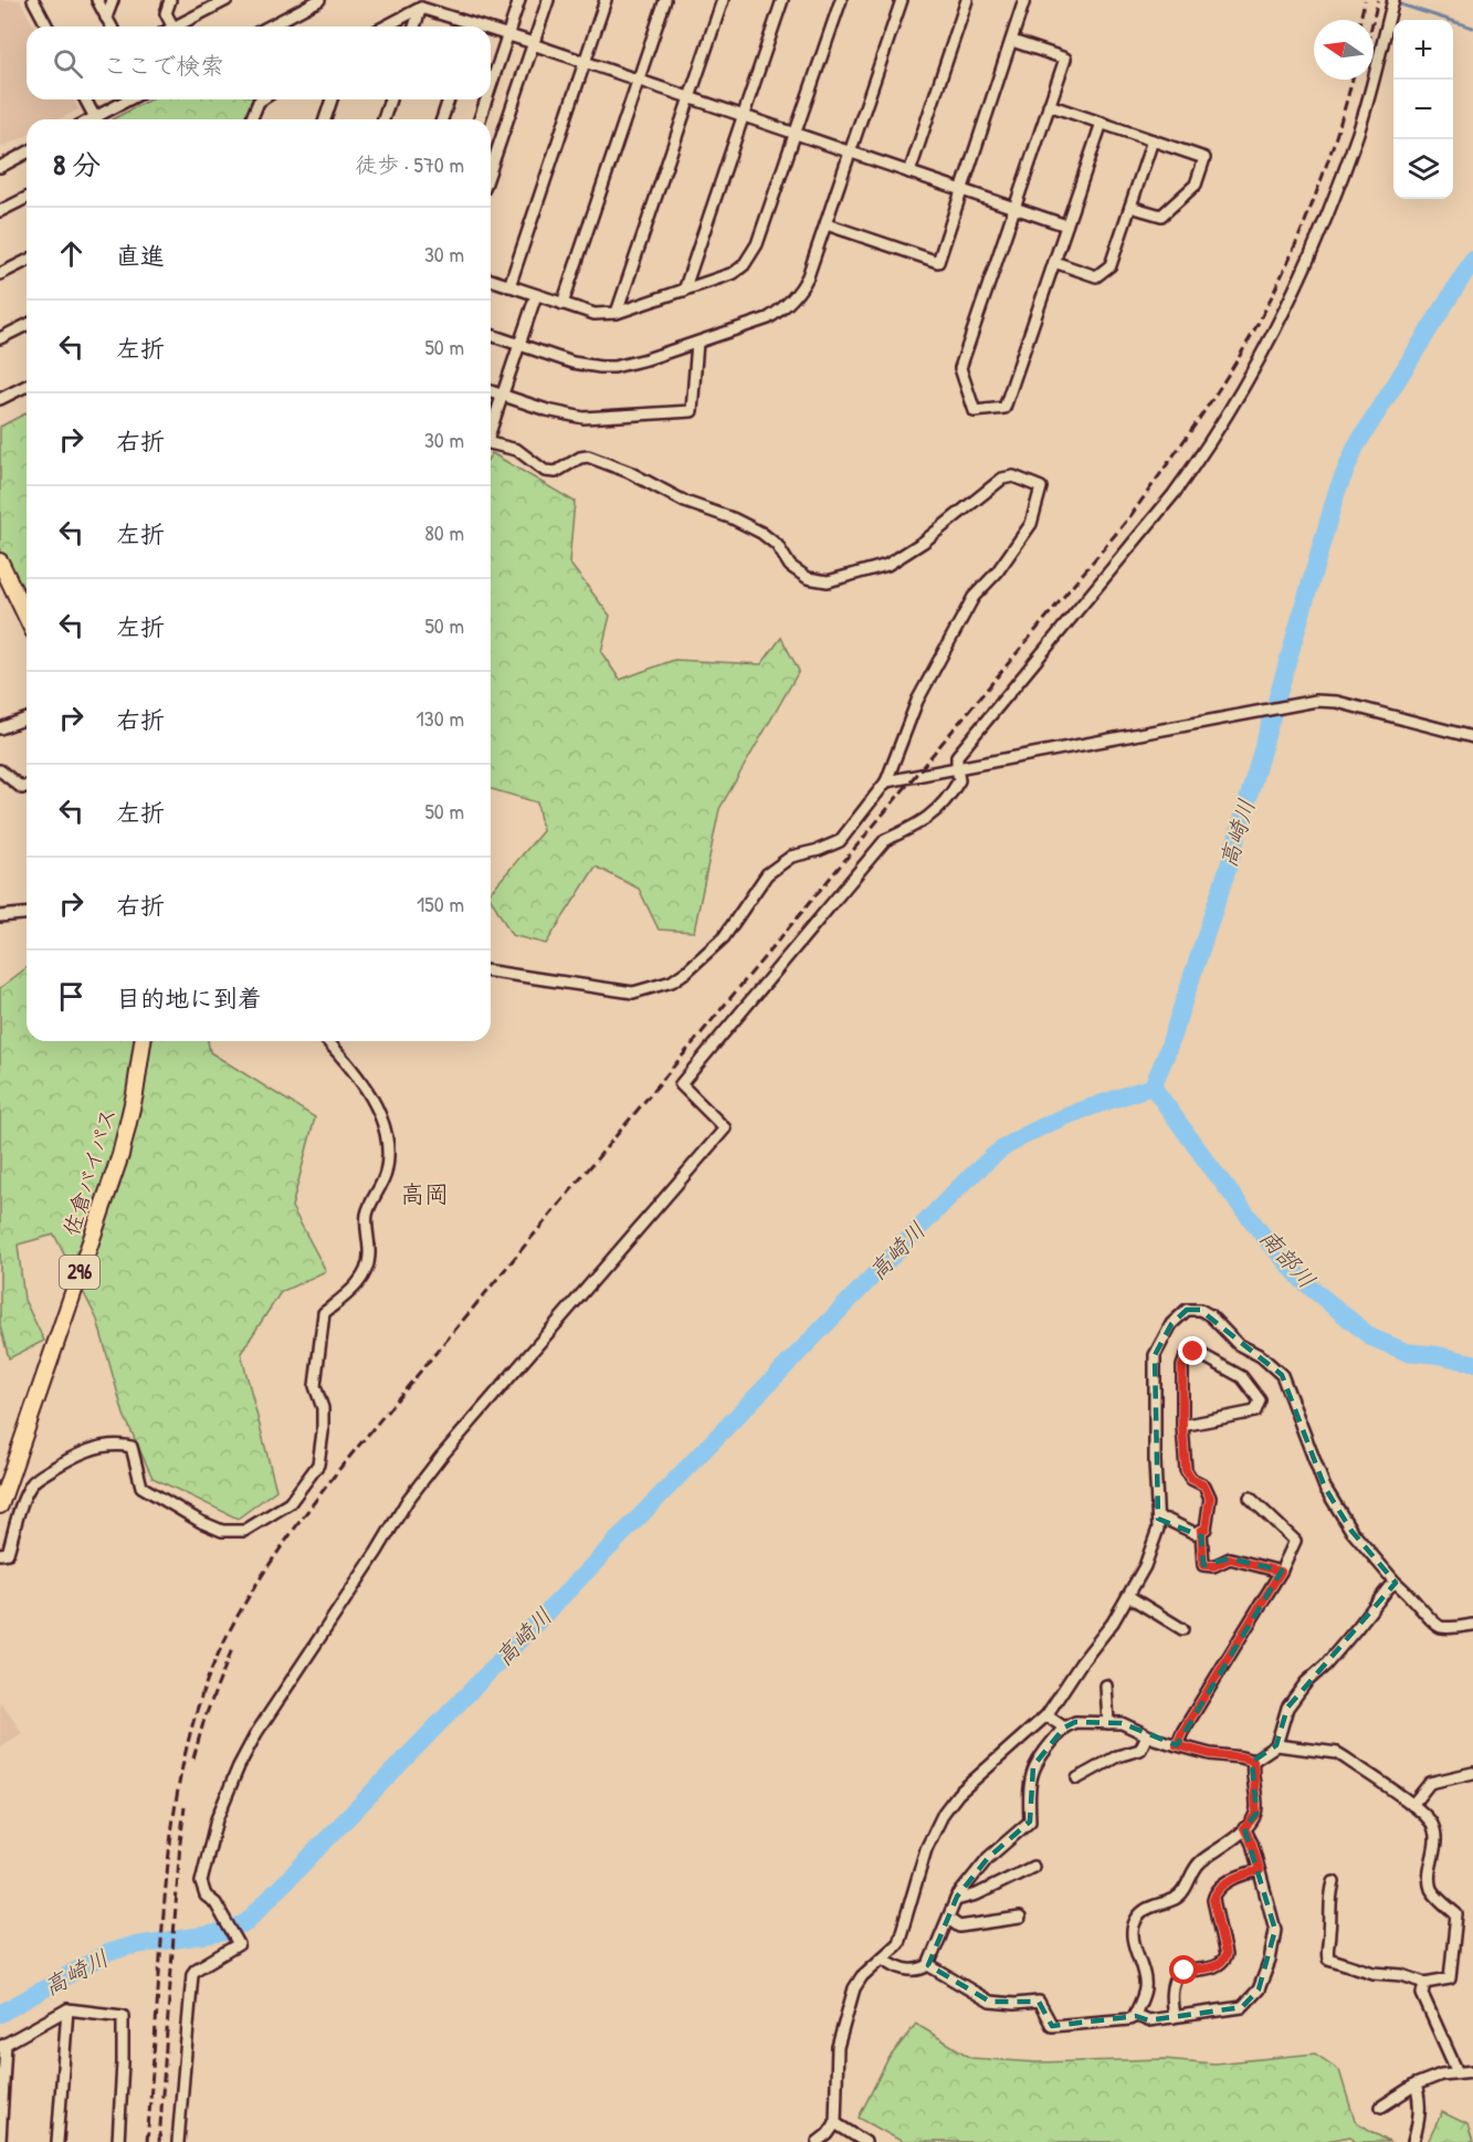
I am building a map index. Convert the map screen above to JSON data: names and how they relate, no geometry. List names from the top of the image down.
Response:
{
  "streets": {
    "highway": ["佐倉バイパス", "296"]
  },
  "districts": ["高岡"],
  "water": ["高崎川", "南部川"],
  "north": "left",
  "page": {
    "map_buttons": ["+", "−"],
    "search": "ここで検索",
    "heading": ["8 分", "徒歩 · 570 m"],
    "list": [
      ["直進", "30 m"],
      ["左折", "50 m"],
      ["右折", "30 m"],
      ["左折", "80 m"],
      ["左折", "50 m"],
      ["右折", "130 m"],
      ["左折", "50 m"],
      ["右折", "150 m"],
      "目的地に到着"
    ]
  }
}
